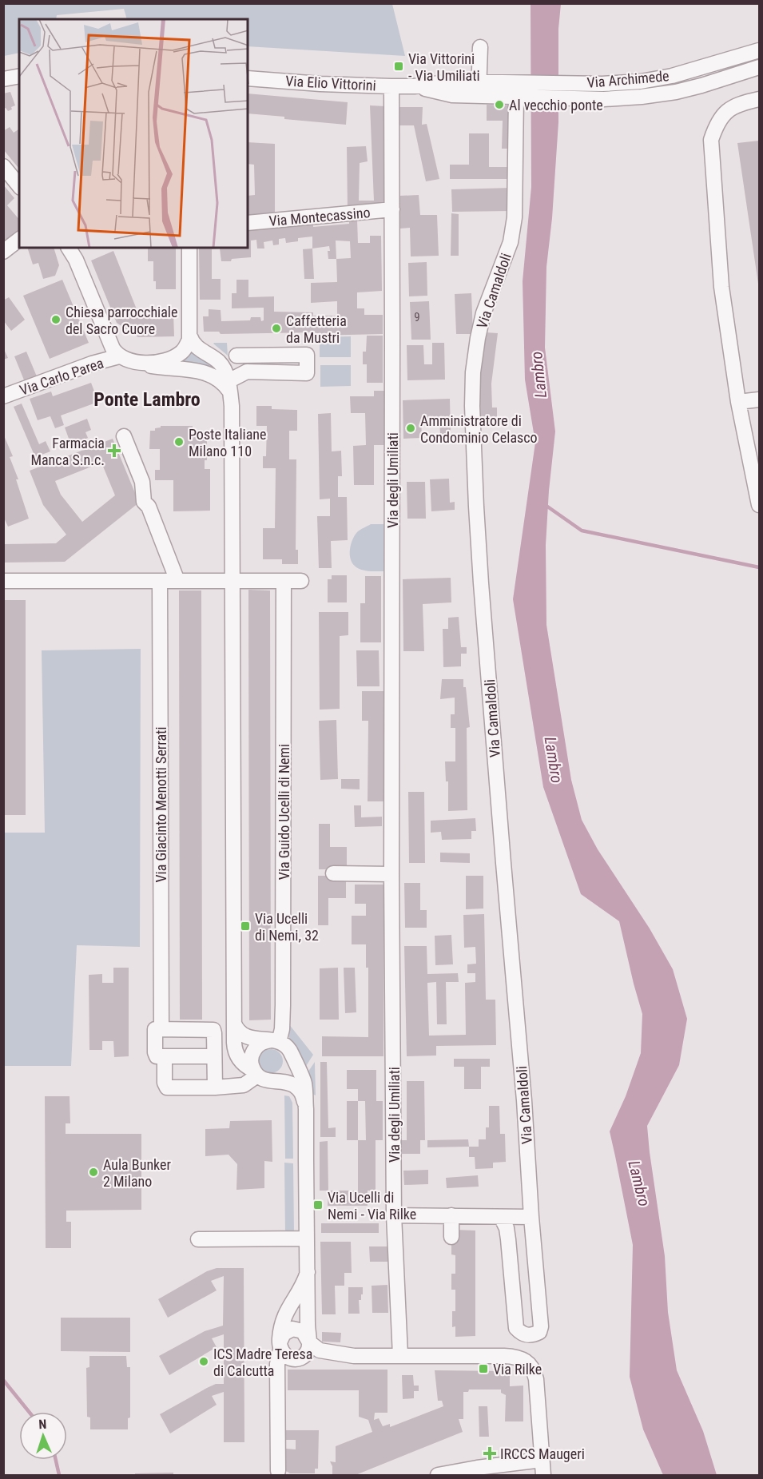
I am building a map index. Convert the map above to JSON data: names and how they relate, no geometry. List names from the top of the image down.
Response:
{
  "streets": {
    "street": [
      "Via Archimede",
      "Via Elio Vittorini",
      "Via Montecassino",
      "Via Camaldoli",
      "Via Carlo Parea",
      "Via degli Umiliati",
      "Via Giacinto Menotti Serrati",
      "Via Guido Ucelli di Nemi"
    ]
  },
  "crossings": [
    ["Via Archimede", "Via Elio Vittorini"],
    ["Via Archimede", "Via Camaldoli"],
    ["Via Elio Vittorini", "Via Camaldoli"],
    ["Via Elio Vittorini", "Via degli Umiliati"],
    ["Via Montecassino", "Via degli Umiliati"]
  ],
  "districts": ["Ponte Lambro"],
  "water": ["Lambro"],
  "places": {
    "transit": [
      "Via Vittorini - Via Umiliati",
      "Via Ucelli di Nemi, 32",
      "Via Ucelli di Nemi - Via Rilke",
      "Via Rilke"
    ],
    "other": [
      "Al vecchio ponte",
      "Chiesa parrocchiale del Sacro Cuore",
      "Caffetteria da Mustri",
      "Amministratore di Condominio Celasco",
      "Poste Italiane Milano 110",
      "Aula Bunker 2 Milano",
      "ICS Madre Teresa di Calcutta"
    ],
    "health": ["Farmacia Manca S.n.c.", "IRCCS Maugeri"]
  },
  "house_numbers": ["9"],
  "north": "top"
}
